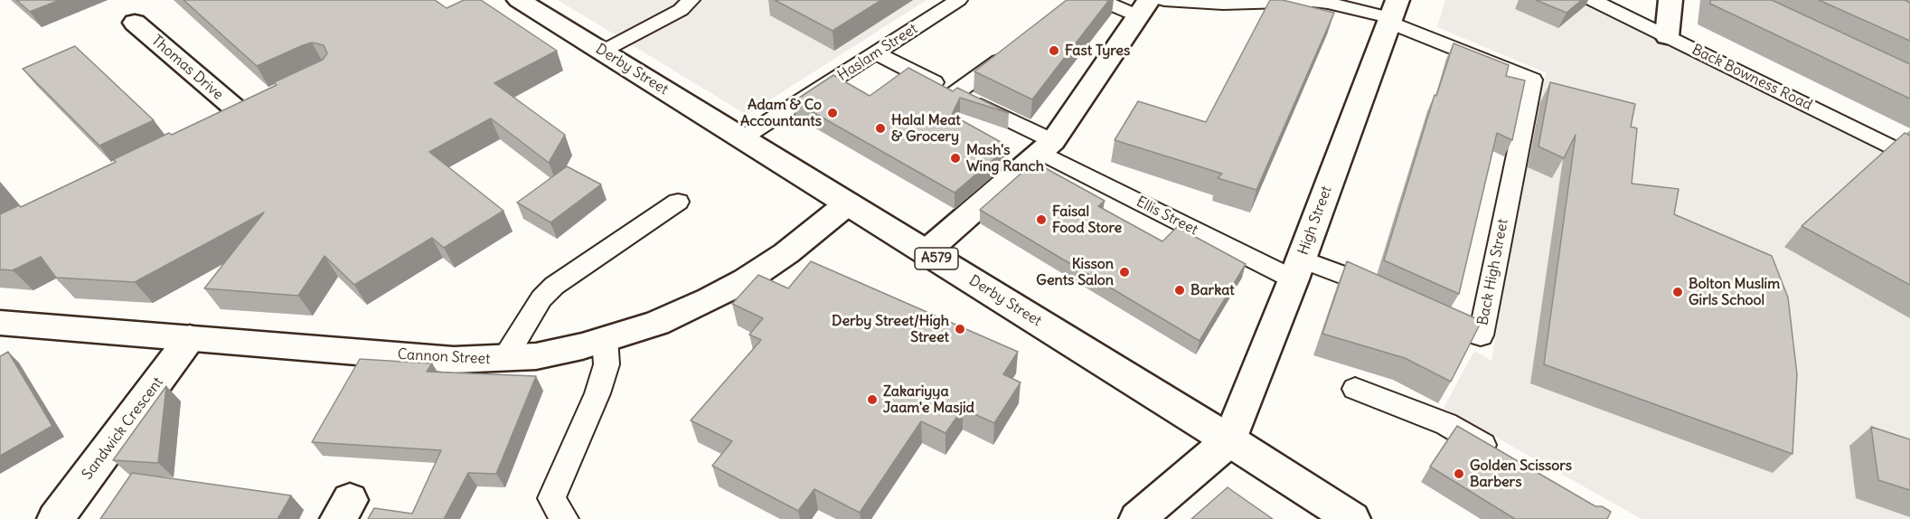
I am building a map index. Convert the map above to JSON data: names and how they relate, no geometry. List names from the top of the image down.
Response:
{
  "streets": {
    "street": [
      "Thomas Drive",
      "Derby Street",
      "High Street",
      "A579",
      "Cannon Street",
      "Sandwick Crescent"
    ],
    "lane": [
      "Haslam Street",
      "Back Bowness Road",
      "Ellis Street",
      "Back High Street"
    ]
  },
  "crossings": [
    ["Haslam Street", "Derby Street"],
    ["Haslam Street", "Ellis Street"],
    ["Derby Street", "High Street"],
    ["Derby Street", "Cannon Street"],
    ["Ellis Street", "High Street"],
    ["High Street", "Back High Street"],
    ["Cannon Street", "Sandwick Crescent"]
  ],
  "places": [
    "Fast Tyres",
    "Adam & Co Accountants",
    "Halal Meat & Grocery",
    "Mash's Wing Ranch",
    "Faisal Food Store",
    "Kisson Gents Salon",
    "Barkat",
    "Bolton Muslim Girls School",
    "Derby Street/High Street",
    "Zakariyya Jaam'e Masjid",
    "Golden Scissors Barbers"
  ]
}
